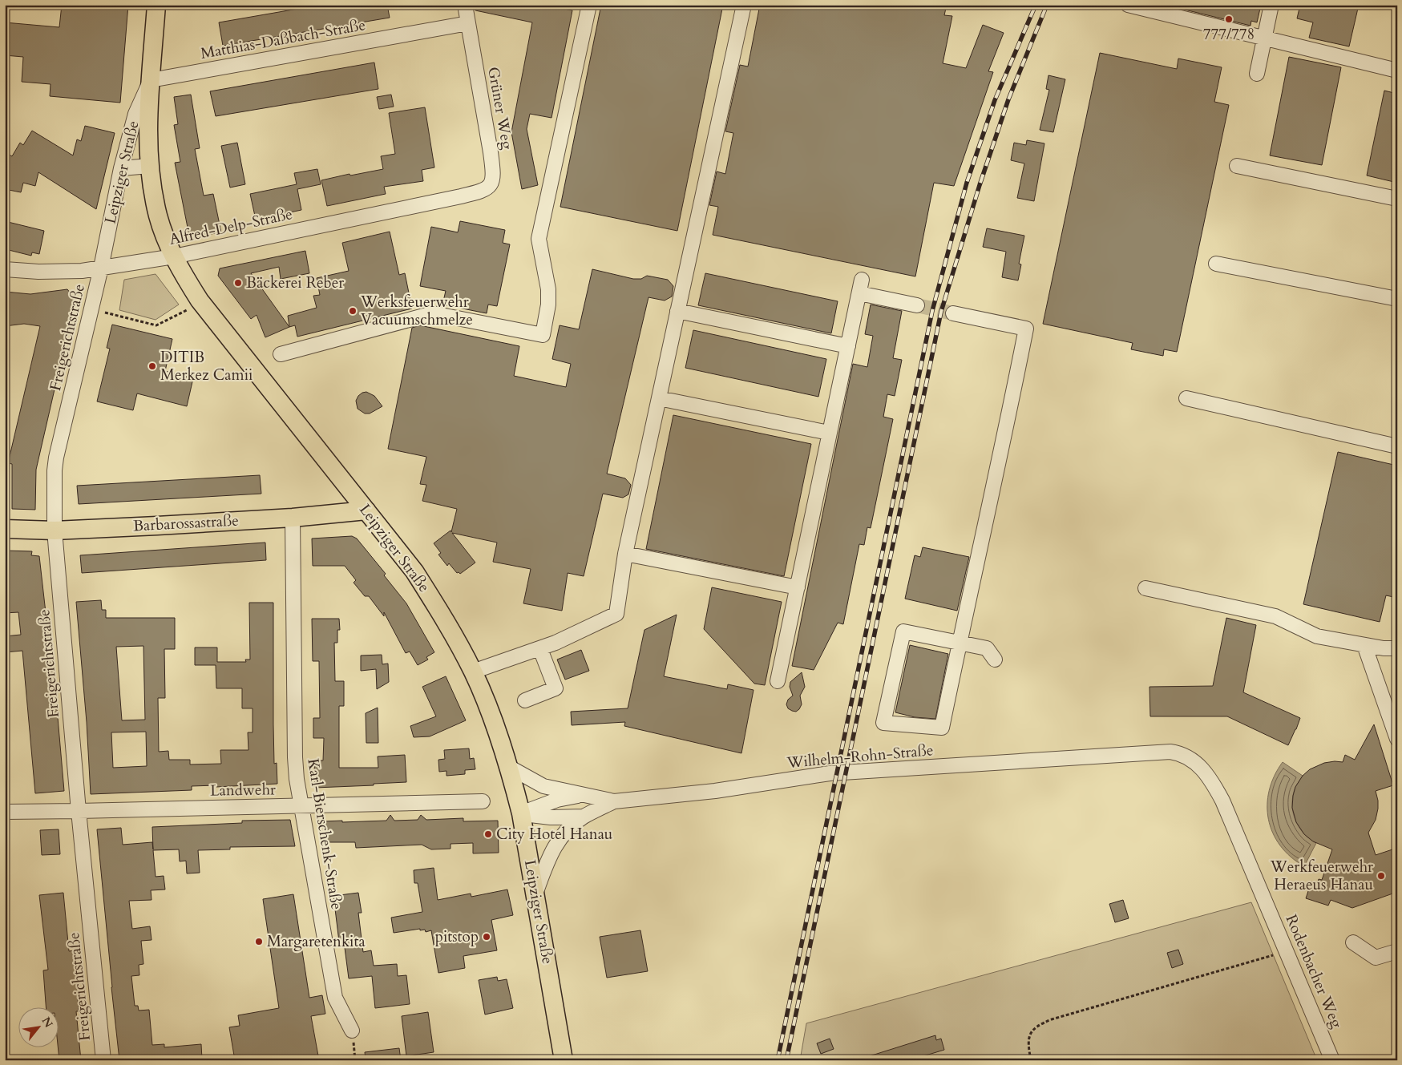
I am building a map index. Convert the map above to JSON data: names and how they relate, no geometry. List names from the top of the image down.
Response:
{
  "streets": {
    "main road": ["Leipziger Straße", "Barbarossastraße"],
    "street": [
      "Matthias-Daßbach-Straße",
      "Grüner Weg",
      "Alfred-Delp-Straße",
      "Freigerichtstraße",
      "Wilhelm-Rohn-Straße",
      "Landwehr",
      "Karl-Bierschenk-Straße",
      "Rodenbacher Weg"
    ]
  },
  "crossings": [
    ["Matthias-Daßbach-Straße", "Grüner Weg"],
    ["Matthias-Daßbach-Straße", "Leipziger Straße"],
    ["Grüner Weg", "Alfred-Delp-Straße"],
    ["Leipziger Straße", "Alfred-Delp-Straße"],
    ["Leipziger Straße", "Freigerichtstraße"],
    ["Leipziger Straße", "Barbarossastraße"],
    ["Leipziger Straße", "Wilhelm-Rohn-Straße"],
    ["Alfred-Delp-Straße", "Freigerichtstraße"],
    ["Freigerichtstraße", "Barbarossastraße"],
    ["Freigerichtstraße", "Landwehr"],
    ["Barbarossastraße", "Karl-Bierschenk-Straße"],
    ["Wilhelm-Rohn-Straße", "Rodenbacher Weg"],
    ["Landwehr", "Karl-Bierschenk-Straße"]
  ],
  "places": [
    "777/778",
    "Bäckerei Reber",
    "Werksfeuerwehr Vacuumschmelze",
    "DITIB Merkez Camii",
    "City Hotel Hanau",
    "Werkfeuerwehr Heraeus Hanau",
    "pitstop",
    "Margaretenkita"
  ],
  "north": "top right"
}
